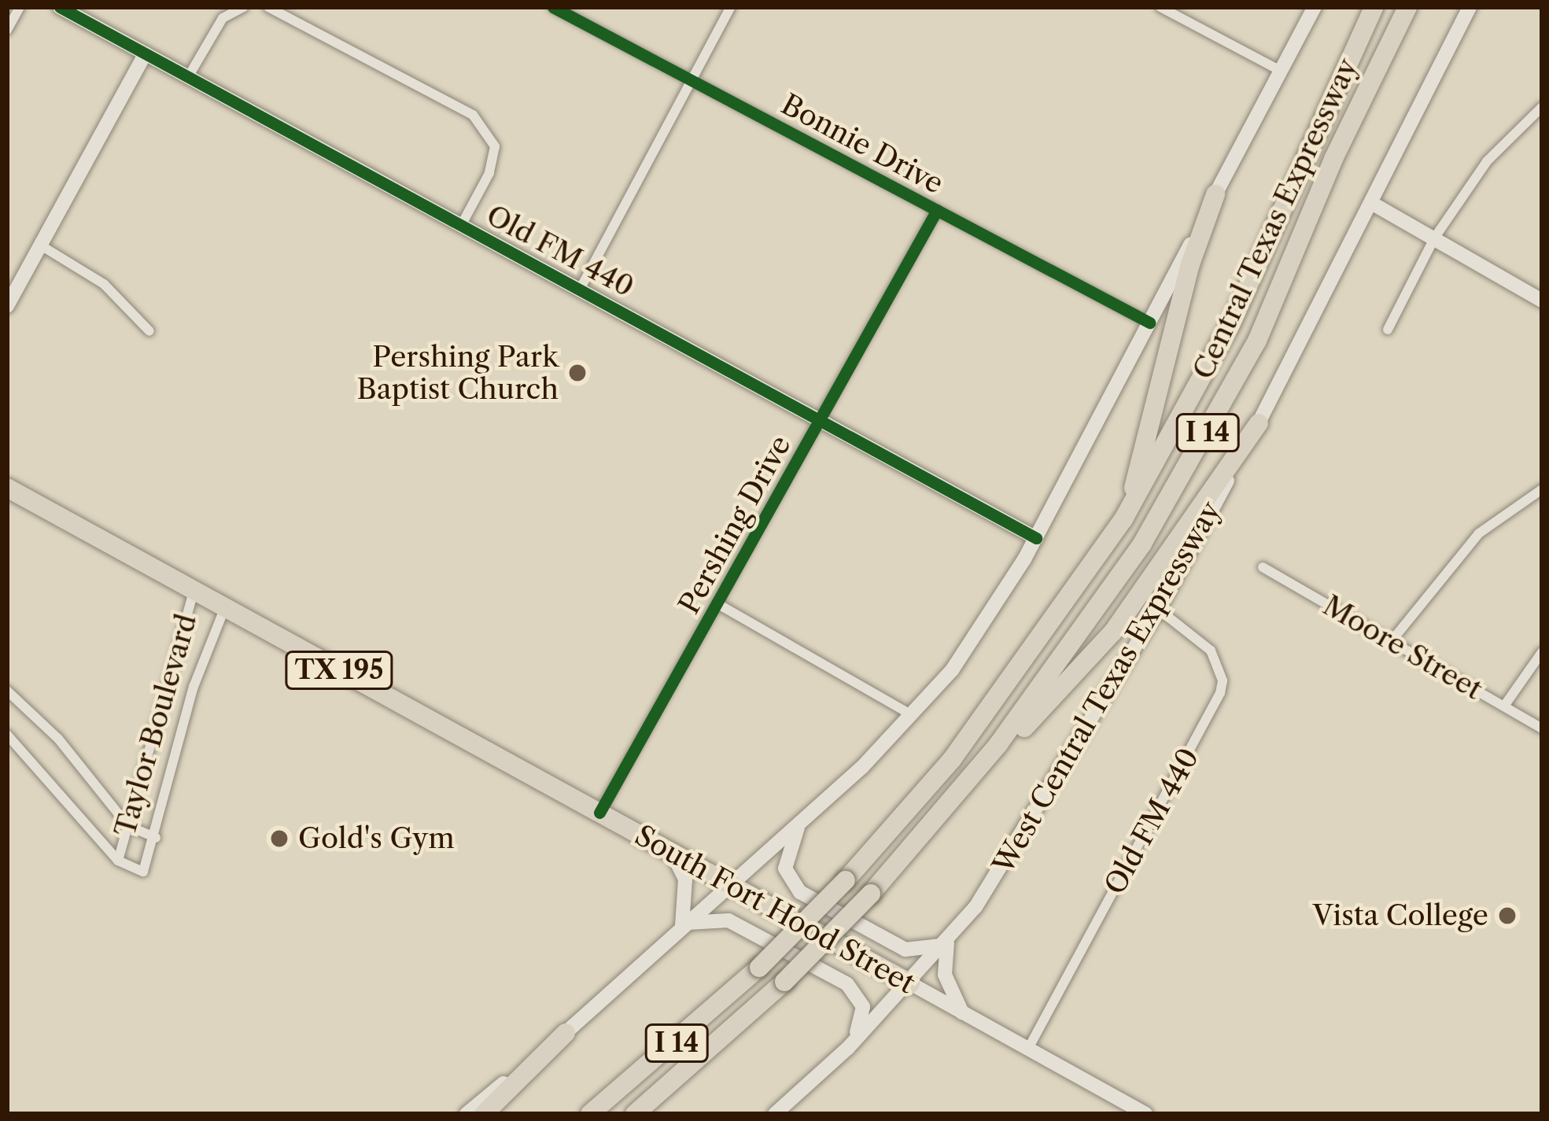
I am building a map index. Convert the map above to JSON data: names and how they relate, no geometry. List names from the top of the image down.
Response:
{
  "streets": {
    "highway": [
      "Central Texas Expressway",
      "I 14",
      "TX 195",
      "South Fort Hood Street"
    ],
    "main road": ["Old FM 440", "West Central Texas Expressway"],
    "street": [
      "Bonnie Drive",
      "Pershing Drive",
      "Moore Street",
      "Taylor Boulevard"
    ]
  },
  "crossings": [
    ["Bonnie Drive", "Pershing Drive"],
    ["Old FM 440", "Pershing Drive"],
    ["Old FM 440", "West Central Texas Expressway"],
    ["Old FM 440", "South Fort Hood Street"],
    ["Pershing Drive", "South Fort Hood Street"],
    ["West Central Texas Expressway", "South Fort Hood Street"],
    ["Taylor Boulevard", "South Fort Hood Street"]
  ],
  "places": ["Pershing Park Baptist Church", "Gold's Gym", "Vista College"]
}
